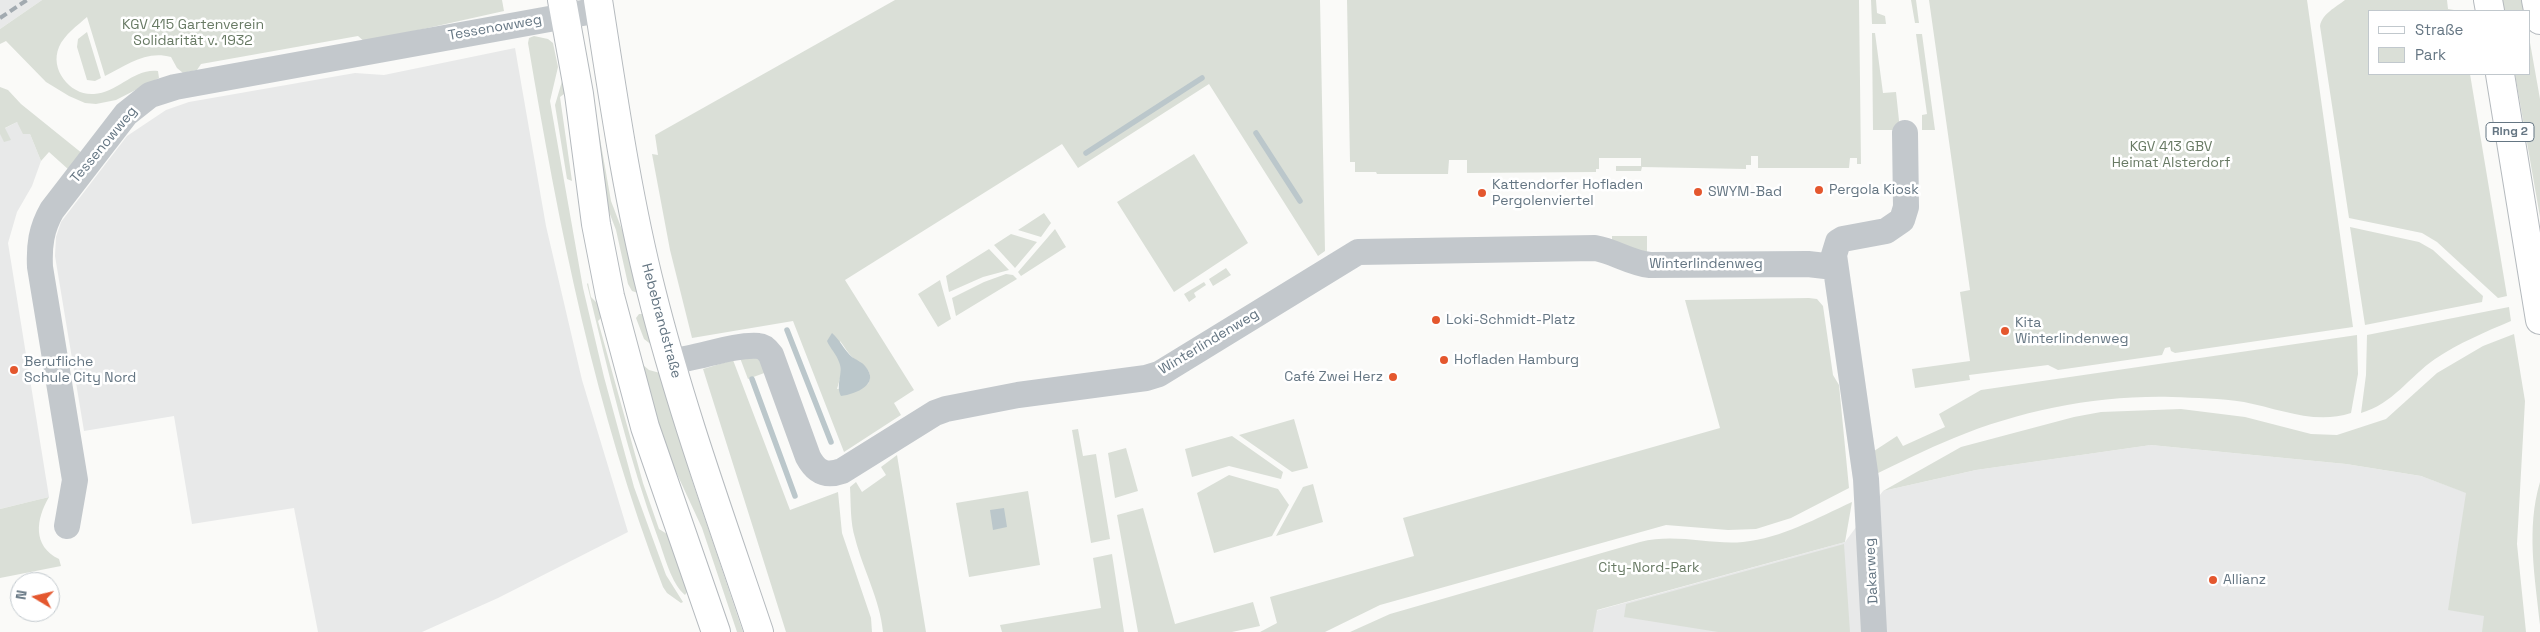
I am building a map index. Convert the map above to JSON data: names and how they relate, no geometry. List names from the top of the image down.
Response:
{
  "streets": {
    "main road": ["Ring 2", "Hebebrandstraße"],
    "street": ["Tessenowweg", "Winterlindenweg", "Dakarweg"]
  },
  "crossings": [
    ["Tessenowweg", "Hebebrandstraße"],
    ["Winterlindenweg", "Hebebrandstraße"],
    ["Winterlindenweg", "Dakarweg"]
  ],
  "parks": ["KGV 415 Gartenverein Solidarität v. 1932", "KGV 413 GBV Heimat Alsterdorf", "City-Nord-Park"],
  "places": [
    "Pergola Kiosk",
    "SWYM-Bad",
    "Kattendorfer Hofladen Pergolenviertel",
    "Loki-Schmidt-Platz",
    "Kita Winterlindenweg",
    "Hofladen Hamburg",
    "Berufliche Schule City Nord",
    "Café Zwei Herz",
    "Allianz"
  ],
  "legend": ["Straße", "Park"],
  "north": "left"
}
